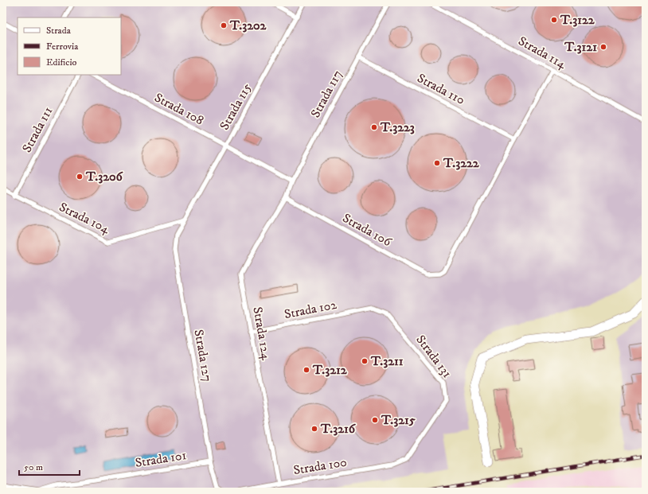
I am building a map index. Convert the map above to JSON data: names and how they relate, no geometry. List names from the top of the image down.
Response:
{
  "streets": {
    "lane": [
      "Strada 114",
      "Strada 110",
      "Strada 117",
      "Strada 115",
      "Strada 108",
      "Strada 111",
      "Strada 104",
      "Strada 106",
      "Strada 102",
      "Strada 124",
      "Strada 127",
      "Strada 131",
      "Strada 101",
      "Strada 100"
    ]
  },
  "crossings": [
    ["Strada 110", "Strada 117"],
    ["Strada 110", "Strada 106"],
    ["Strada 117", "Strada 108"],
    ["Strada 117", "Strada 106"],
    ["Strada 117", "Strada 124"],
    ["Strada 115", "Strada 108"],
    ["Strada 115", "Strada 104"],
    ["Strada 115", "Strada 127"],
    ["Strada 111", "Strada 104"],
    ["Strada 104", "Strada 127"],
    ["Strada 106", "Strada 124"],
    ["Strada 102", "Strada 124"],
    ["Strada 102", "Strada 131"],
    ["Strada 124", "Strada 100"],
    ["Strada 127", "Strada 101"],
    ["Strada 131", "Strada 100"]
  ],
  "places": [
    "T.3122",
    "T.3202",
    "T.3121",
    "T.3223",
    "T.3222",
    "T.3206",
    "T.3211",
    "T.3212",
    "T.3215",
    "T.3216"
  ],
  "legend": ["Strada", "Ferrovia", "Edificio"],
  "scale_bar": "50 m"
}
